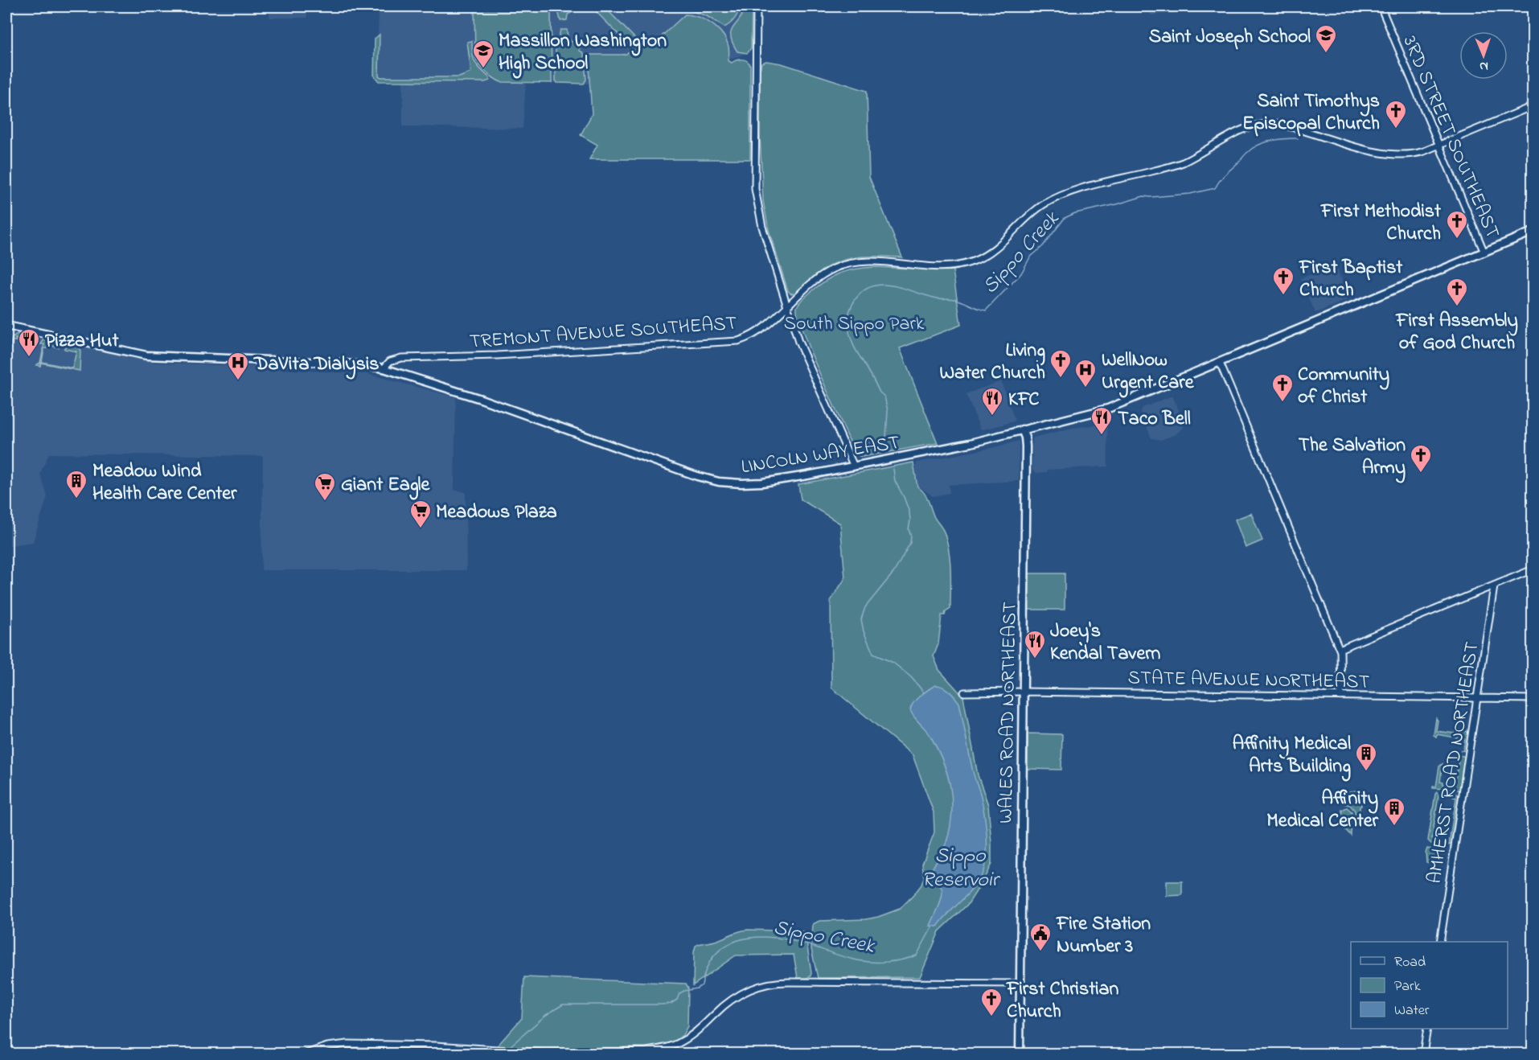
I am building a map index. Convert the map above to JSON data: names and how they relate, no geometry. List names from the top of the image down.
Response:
{
  "streets": {
    "main road": ["LINCOLN WAY EAST", "WALES ROAD NORTHEAST"],
    "street": [
      "3RD STREET SOUTHEAST",
      "TREMONT AVENUE SOUTHEAST",
      "STATE AVENUE NORTHEAST",
      "AMHERST ROAD NORTHEAST"
    ]
  },
  "crossings": [
    ["3RD STREET SOUTHEAST", "TREMONT AVENUE SOUTHEAST"],
    ["3RD STREET SOUTHEAST", "LINCOLN WAY EAST"],
    ["TREMONT AVENUE SOUTHEAST", "LINCOLN WAY EAST"],
    ["LINCOLN WAY EAST", "WALES ROAD NORTHEAST"],
    ["STATE AVENUE NORTHEAST", "WALES ROAD NORTHEAST"],
    ["STATE AVENUE NORTHEAST", "AMHERST ROAD NORTHEAST"]
  ],
  "water": ["Sippo Creek", "Sippo Reservoir"],
  "parks": ["South Sippo Park"],
  "places": {
    "school or university": ["Saint Joseph School", "Massillon Washington High School"],
    "church": [
      "Saint Timothys Episcopal Church",
      "First Methodist Church",
      "First Baptist Church",
      "First Assembly of God Church",
      "Living Water Church",
      "Community of Christ",
      "The Salvation Army",
      "First Christian Church"
    ],
    "restaurant": [
      "Pizza Hut",
      "KFC",
      "Taco Bell",
      "Joey's Kendal Tavern"
    ],
    "hospital": ["DaVita Dialysis", "WellNow Urgent Care"],
    "building": ["Meadow Wind Health Care Center", "Affinity Medical Arts Building", "Affinity Medical Center"],
    "supermarket": ["Giant Eagle", "Meadows Plaza"],
    "public building": ["Fire Station Number 3"]
  },
  "legend": ["Road", "Park", "Water"],
  "north": "bottom"
}
